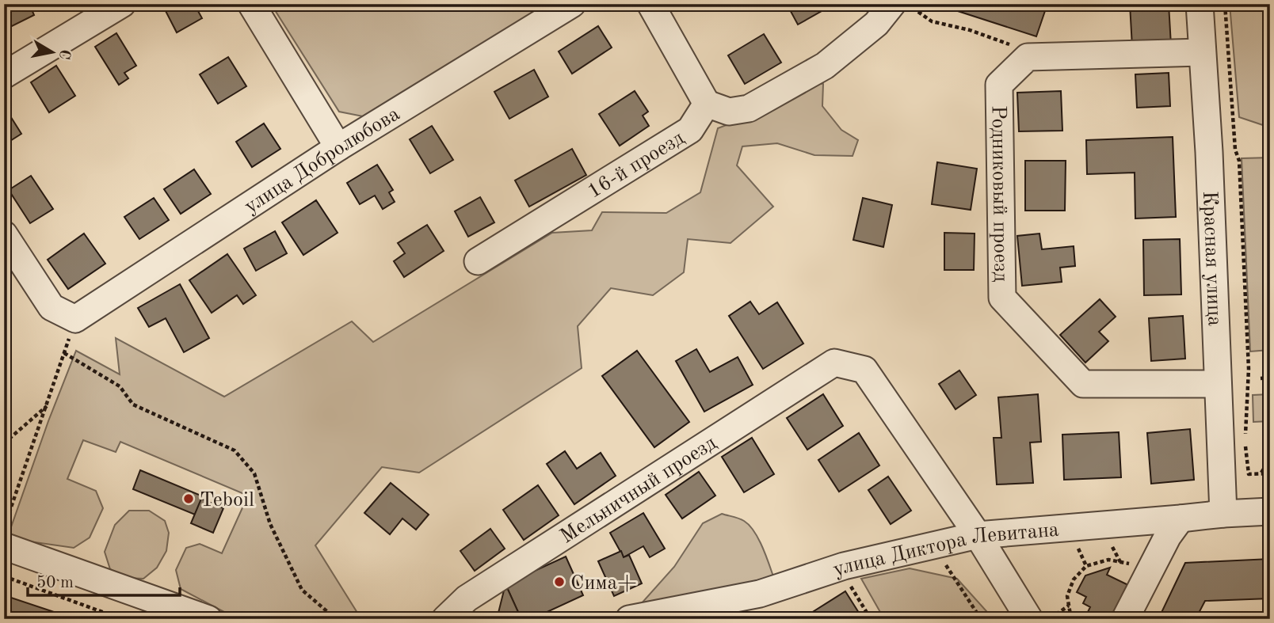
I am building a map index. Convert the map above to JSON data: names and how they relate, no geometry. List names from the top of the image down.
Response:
{
  "streets": {
    "street": [
      "улица Добролюбова",
      "16-й проезд",
      "Родниковый проезд",
      "Красная улица",
      "Мельничный проезд",
      "улица Диктора Левитана"
    ]
  },
  "crossings": [
    ["Родниковый проезд", "Красная улица"],
    ["Красная улица", "улица Диктора Левитана"],
    ["Мельничный проезд", "улица Диктора Левитана"]
  ],
  "places": ["Teboil", "Сима+"],
  "scale_bar": "50 m",
  "north": "right"
}
